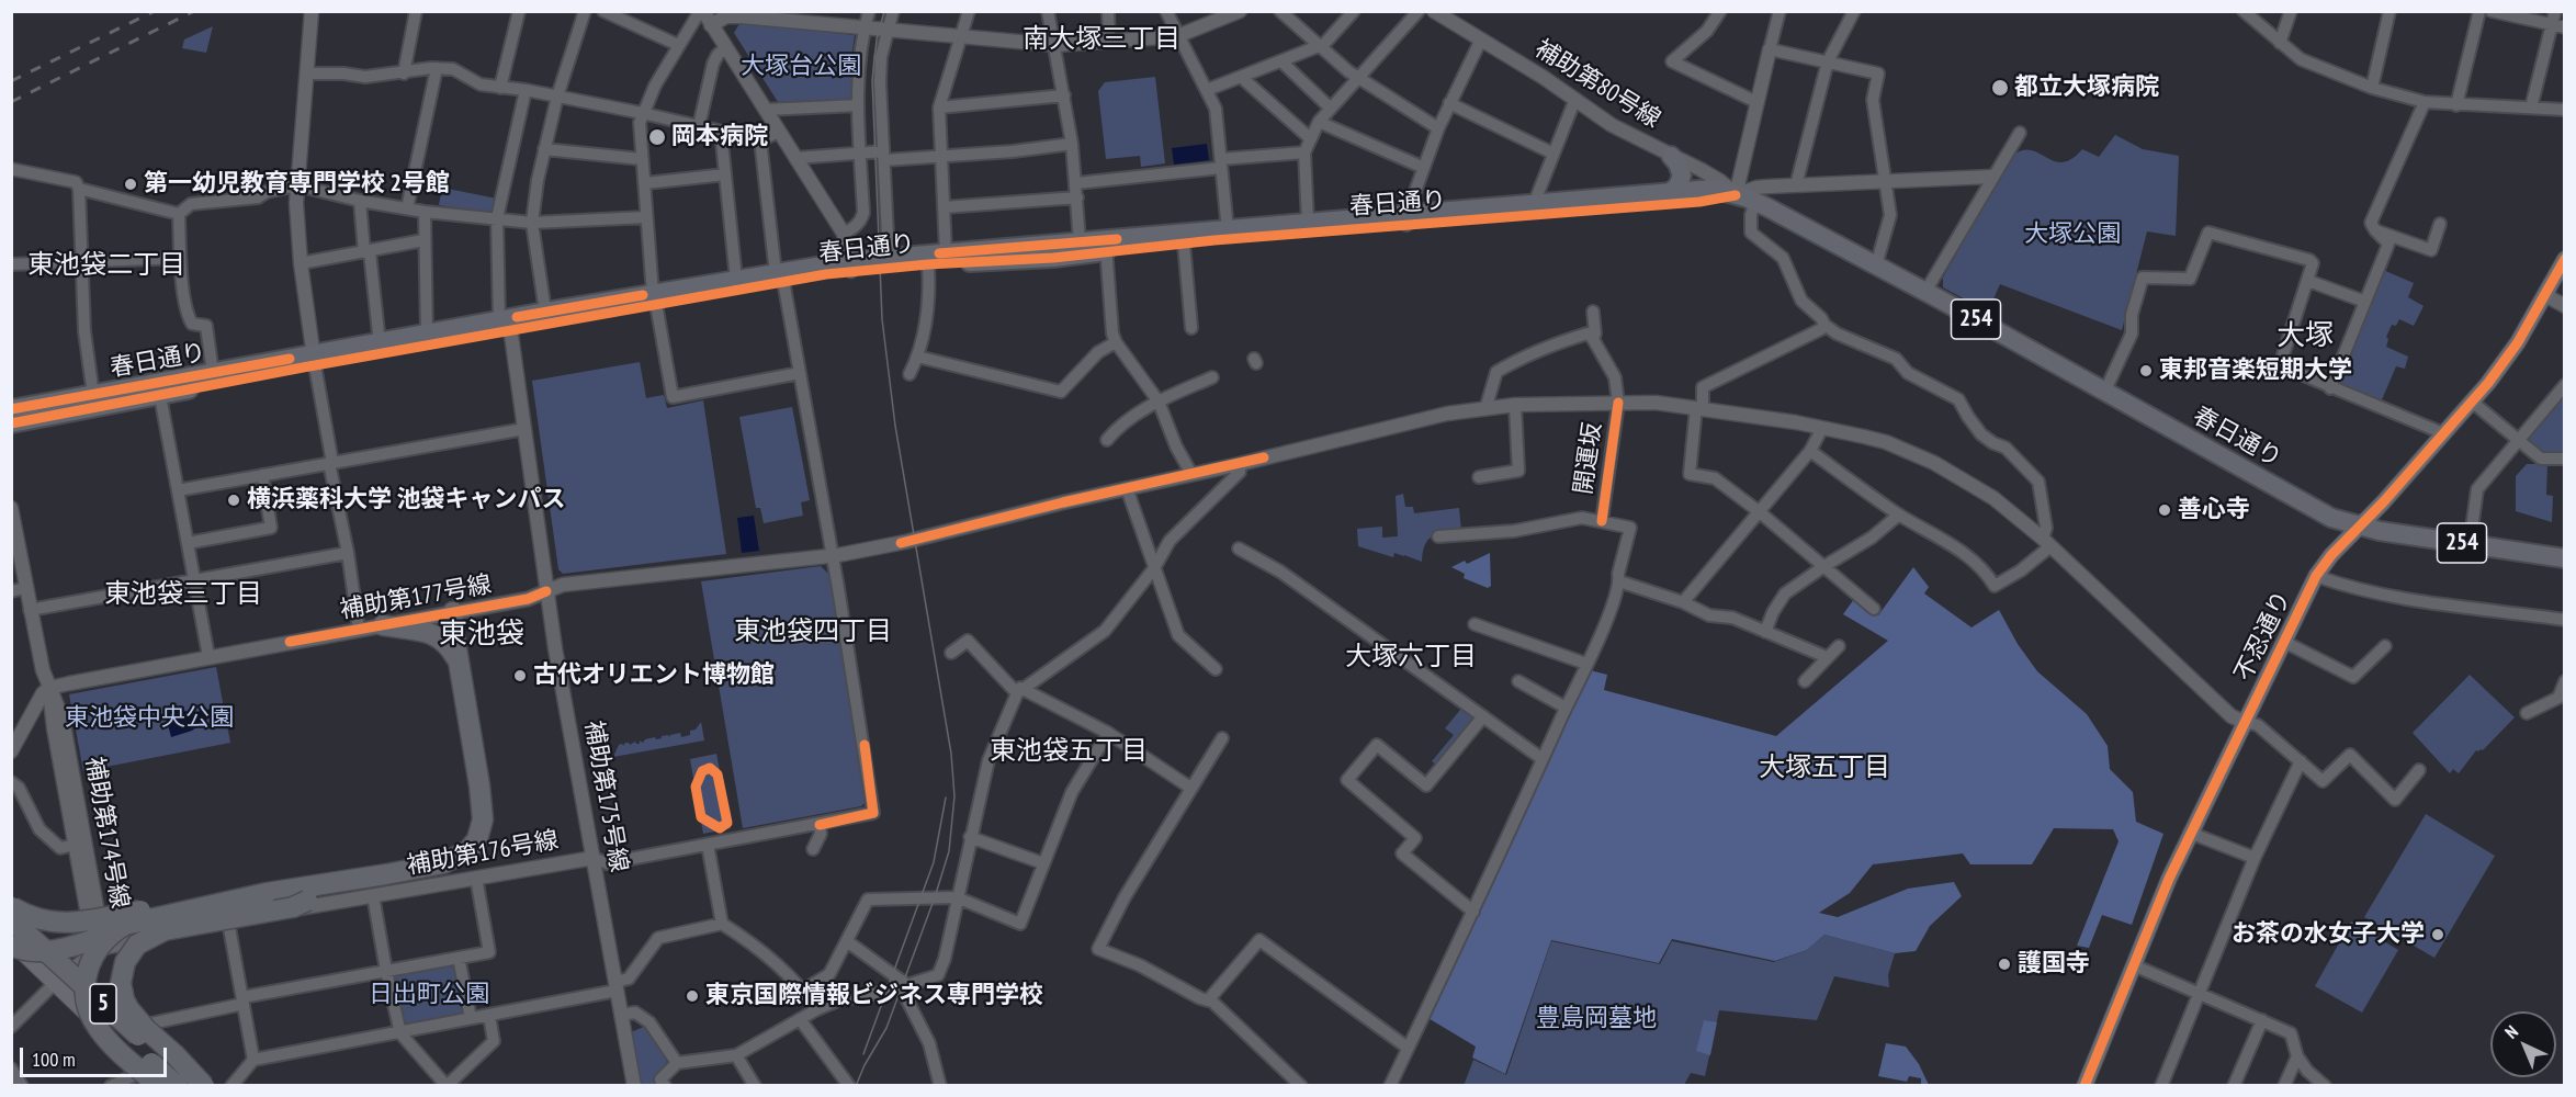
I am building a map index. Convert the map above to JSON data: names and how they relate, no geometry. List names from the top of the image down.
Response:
{
  "streets": {
    "highway": ["春日通り", "254", "5"],
    "main road": ["不忍通り"],
    "street": [
      "補助第80号線",
      "開運坂",
      "補助第177号線",
      "補助第175号線",
      "補助第174号線",
      "補助第176号線"
    ]
  },
  "crossings": [
    ["補助第80号線", "春日通り"],
    ["春日通り", "不忍通り"],
    ["春日通り", "補助第175号線"],
    ["開運坂", "補助第177号線"],
    ["補助第177号線", "不忍通り"],
    ["補助第177号線", "補助第175号線"],
    ["補助第177号線", "補助第174号線"],
    ["補助第177号線", "補助第176号線"],
    ["補助第175号線", "補助第176号線"],
    ["補助第174号線", "補助第176号線"]
  ],
  "districts": [
    "南大塚三丁目",
    "東池袋二丁目",
    "大塚",
    "東池袋三丁目",
    "東池袋四丁目",
    "東池袋",
    "大塚六丁目",
    "東池袋五丁目",
    "大塚五丁目"
  ],
  "parks": [
    "大塚台公園",
    "大塚公園",
    "東池袋中央公園",
    "日出町公園",
    "豊島岡墓地"
  ],
  "places": [
    "都立大塚病院",
    "岡本病院",
    "第一幼児教育専門学校 2号館",
    "東邦音楽短期大学",
    "横浜薬科大学 池袋キャンパス",
    "善心寺",
    "古代オリエント博物館",
    "お茶の水女子大学",
    "護国寺",
    "東京国際情報ビジネス専門学校"
  ],
  "scale_bar": "100 m",
  "north": "top left"
}
